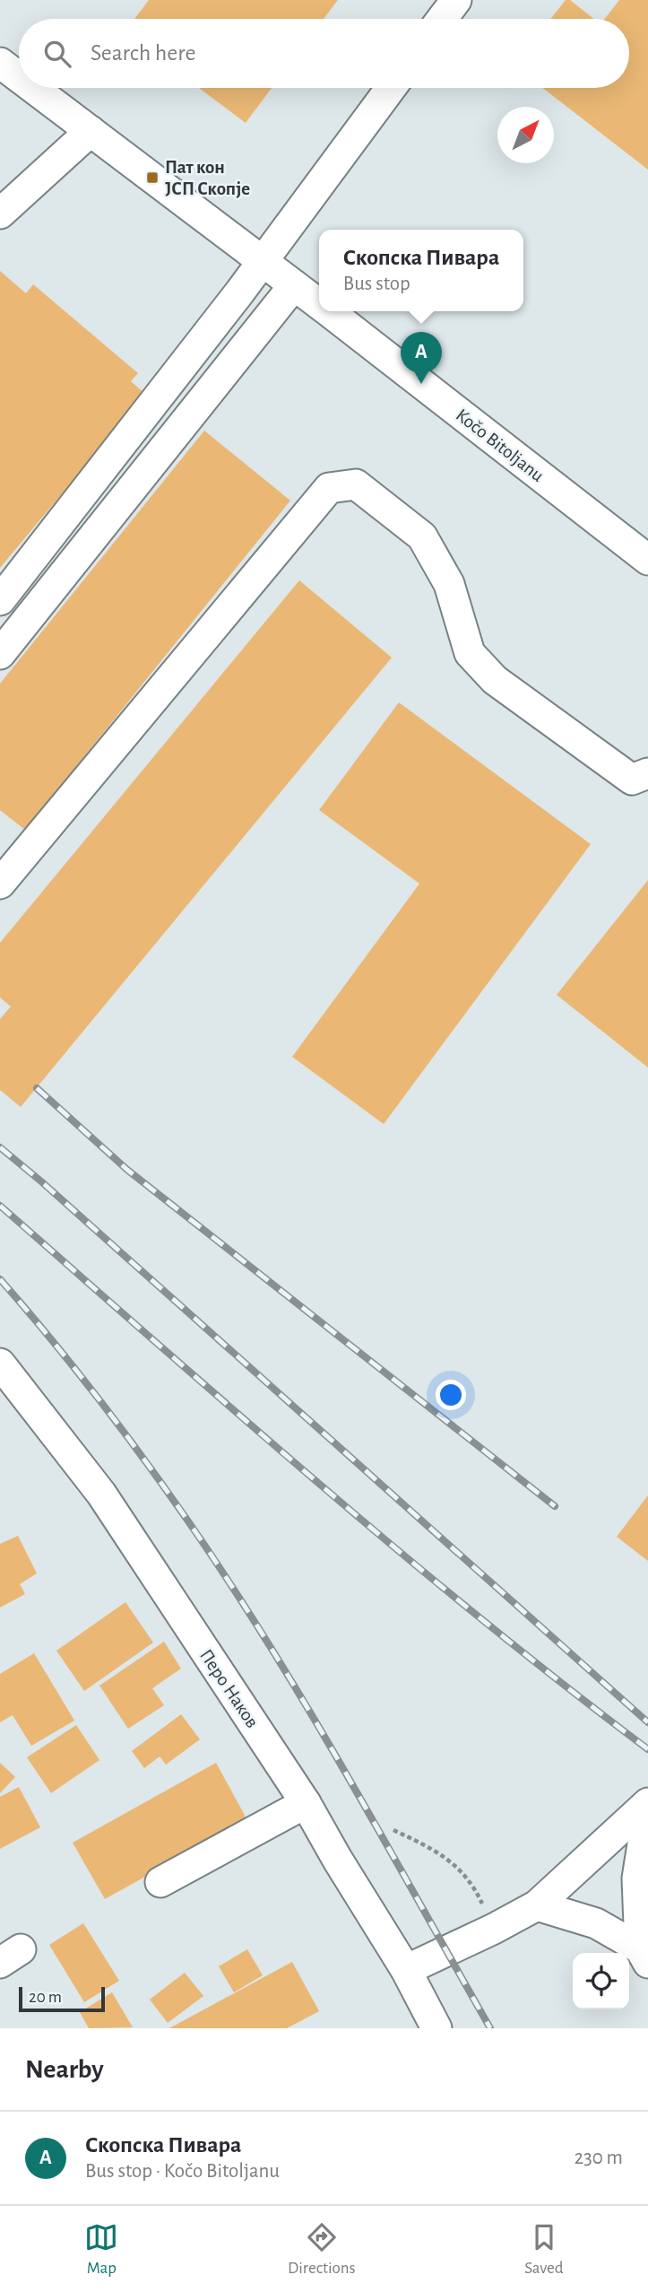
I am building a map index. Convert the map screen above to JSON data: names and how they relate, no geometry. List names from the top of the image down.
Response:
{
  "streets": {
    "street": ["Kočo Bitoljanu", "Перо Наков"]
  },
  "places": {
    "transit": ["Пат кон ЈСП Скопје"]
  },
  "scale_bar": "20 m",
  "north": "top right",
  "page": {
    "search": "Search here",
    "popup": ["Скопска Пивара", "Bus stop"],
    "pins": "A",
    "scale": "20 m",
    "heading": "Nearby",
    "list": [
      {
        "mark": "A",
        "name": "Скопска Пивара",
        "note": "Bus stop · Kočo Bitoljanu",
        "value": "230 m"
      }
    ],
    "nav": ["Map", "Directions", "Saved"]
  }
}
